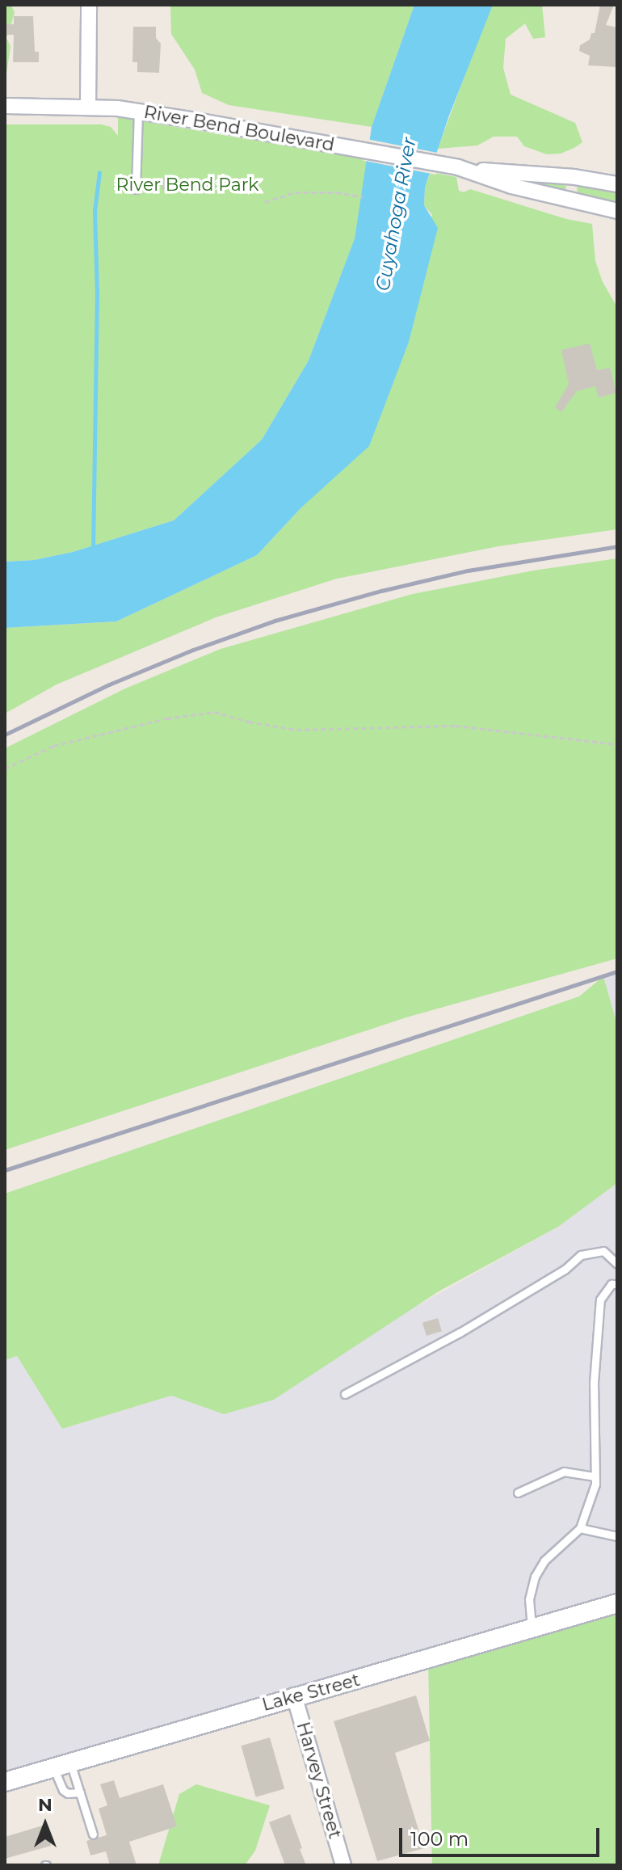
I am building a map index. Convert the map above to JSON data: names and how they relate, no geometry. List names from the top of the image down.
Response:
{
  "streets": {
    "street": ["River Bend Boulevard", "Lake Street", "Harvey Street"]
  },
  "crossings": [
    ["Lake Street", "Harvey Street"]
  ],
  "water": ["Cuyahoga River"],
  "parks": ["River Bend Park"],
  "scale_bar": "100 m",
  "north": "top"
}
